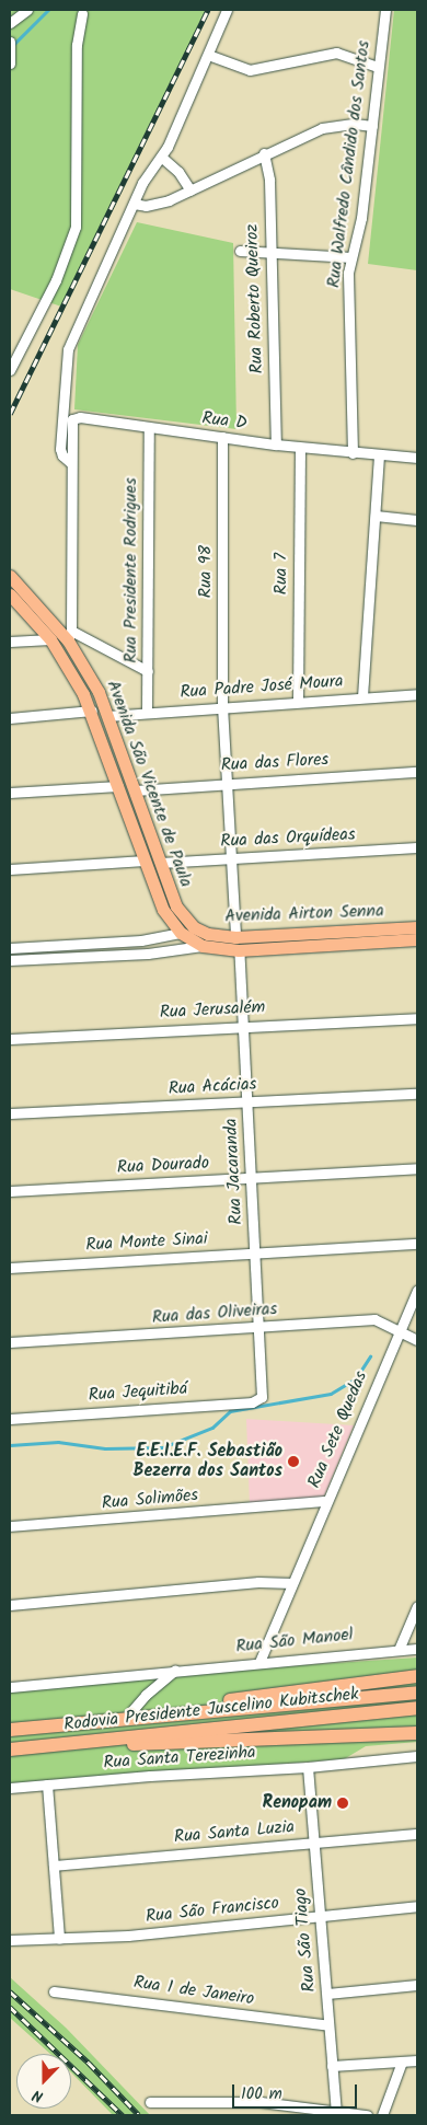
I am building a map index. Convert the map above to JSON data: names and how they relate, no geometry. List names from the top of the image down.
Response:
{
  "streets": {
    "highway": ["Rodovia Presidente Juscelino Kubitschek"],
    "main road": ["Avenida São Vicente de Paula", "Avenida Airton Senna"],
    "street": [
      "Rua Walfredo Cândido dos Santos",
      "Rua Roberto Queiroz",
      "Rua D",
      "Rua Presidente Rodrigues",
      "Rua 98",
      "Rua 7",
      "Rua Padre José Moura",
      "Rua das Flores",
      "Rua das Orquídeas",
      "Rua Jerusalém",
      "Rua Acácias",
      "Rua Dourado",
      "Rua Jacaranda",
      "Rua Monte Sinai",
      "Rua das Oliveiras",
      "Rua Jequitibá",
      "Rua Sete Quedas",
      "Rua Solimões",
      "Rua São Manoel",
      "Rua Santa Terezinha",
      "Rua Santa Luzia",
      "Rua São Francisco",
      "Rua São Tiago",
      "Rua 1 de Janeiro"
    ]
  },
  "crossings": [
    ["Rua Walfredo Cândido dos Santos", "Rua D"],
    ["Rua Roberto Queiroz", "Rua D"],
    ["Rua D", "Rua Presidente Rodrigues"],
    ["Rua D", "Rua 98"],
    ["Rua D", "Rua 7"],
    ["Rua Presidente Rodrigues", "Rua Padre José Moura"],
    ["Rua 98", "Rua Padre José Moura"],
    ["Rua 98", "Rua Jacaranda"],
    ["Rua 7", "Rua Padre José Moura"],
    ["Rua Padre José Moura", "Avenida São Vicente de Paula"],
    ["Rua Padre José Moura", "Rua Jacaranda"],
    ["Rua das Flores", "Avenida São Vicente de Paula"],
    ["Rua das Flores", "Rua Jacaranda"],
    ["Avenida São Vicente de Paula", "Rua das Orquídeas"],
    ["Avenida São Vicente de Paula", "Avenida Airton Senna"],
    ["Rua das Orquídeas", "Rua Jacaranda"],
    ["Avenida Airton Senna", "Rua Jacaranda"],
    ["Rua Jerusalém", "Rua Jacaranda"],
    ["Rua Acácias", "Rua Jacaranda"],
    ["Rua Dourado", "Rua Jacaranda"],
    ["Rua Jacaranda", "Rua Monte Sinai"],
    ["Rua Jacaranda", "Rua das Oliveiras"],
    ["Rua Jacaranda", "Rua Jequitibá"],
    ["Rua das Oliveiras", "Rua Sete Quedas"],
    ["Rua Sete Quedas", "Rua Solimões"],
    ["Rua Sete Quedas", "Rua São Manoel"],
    ["Rua Santa Terezinha", "Rua São Tiago"],
    ["Rua Santa Luzia", "Rua São Tiago"],
    ["Rua São Francisco", "Rua São Tiago"],
    ["Rua São Tiago", "Rua 1 de Janeiro"]
  ],
  "places": ["E.E.I.E.F. Sebastião Bezerra dos Santos", "Renopam"],
  "scale_bar": "100 m",
  "north": "bottom"
}
